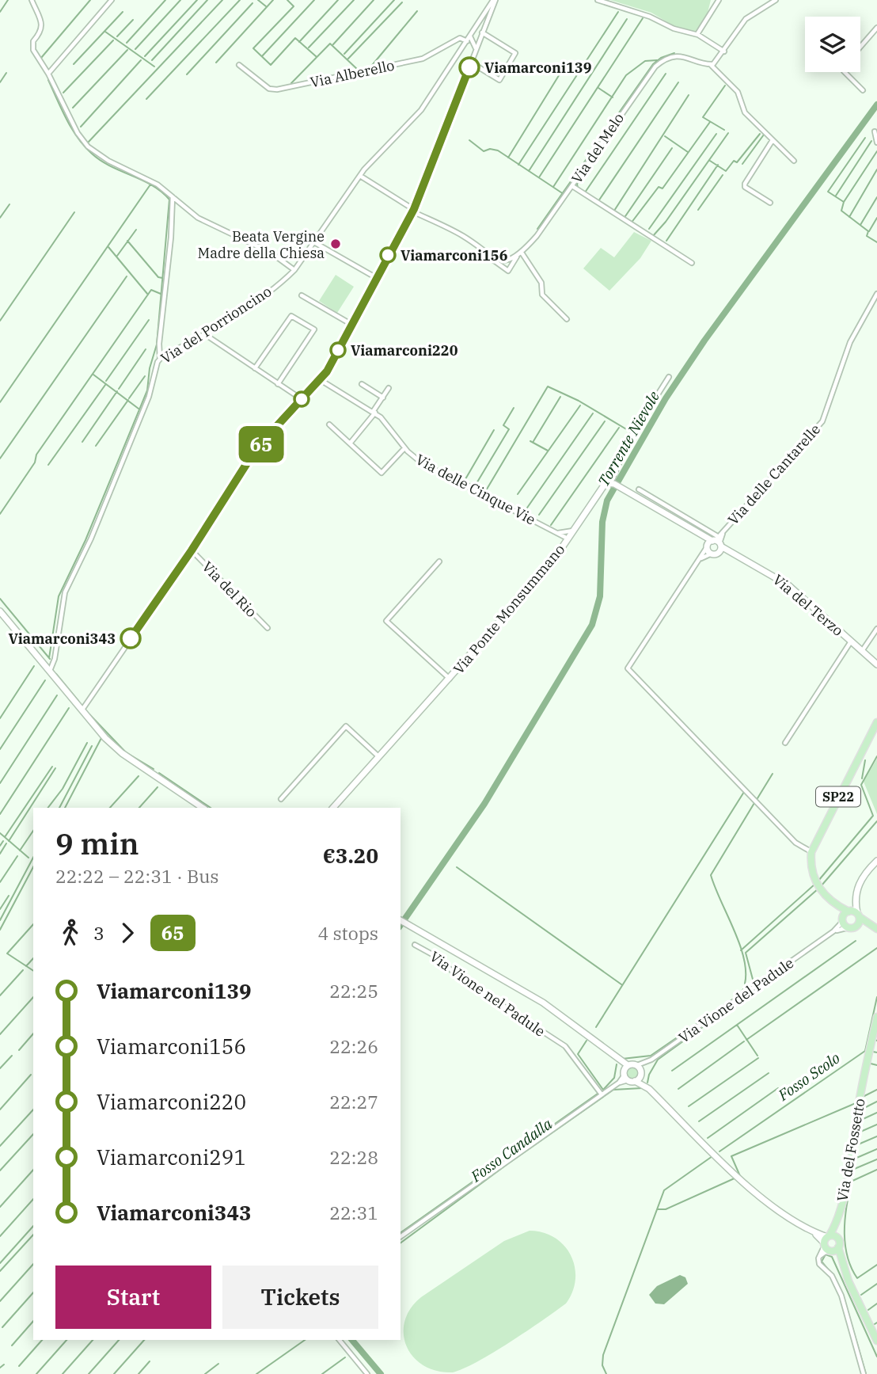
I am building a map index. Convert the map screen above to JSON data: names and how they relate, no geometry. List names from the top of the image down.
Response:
{
  "streets": {
    "main road": [
      "Via del Terzo",
      "Via Ponte Monsummano",
      "SP22",
      "Via del Fossetto"
    ],
    "street": [
      "Via Alberello",
      "Via del Melo",
      "Via del Porrioncino",
      "Via delle Cantarelle",
      "Via delle Cinque Vie",
      "Via del Rio",
      "Via Vione nel Padule",
      "Via Vione del Padule"
    ]
  },
  "crossings": [
    ["Via Alberello", "Via del Porrioncino"],
    ["Via delle Cantarelle", "Via del Terzo"],
    ["Via delle Cinque Vie", "Via Ponte Monsummano"]
  ],
  "water": ["Torrente Nievole", "Fosso Scolo", "Fosso Candalla"],
  "places": [
    "Viamarconi139",
    "Beata Vergine Madre della Chiesa",
    "Viamarconi156",
    "Viamarconi220",
    "Viamarconi343"
  ],
  "lines": ["bus line 65"],
  "page": {
    "on_map": "65",
    "heading": ["9 min", "22:22 – 22:31 · Bus", "€3.20"],
    "legs": ["3", "65", "4 stops"],
    "list": [
      {
        "name": "Viamarconi139",
        "value": "22:25"
      },
      {
        "name": "Viamarconi156",
        "value": "22:26"
      },
      {
        "name": "Viamarconi220",
        "value": "22:27"
      },
      {
        "name": "Viamarconi291",
        "value": "22:28"
      },
      {
        "name": "Viamarconi343",
        "value": "22:31"
      }
    ],
    "buttons": ["Start", "Tickets"]
  }
}
